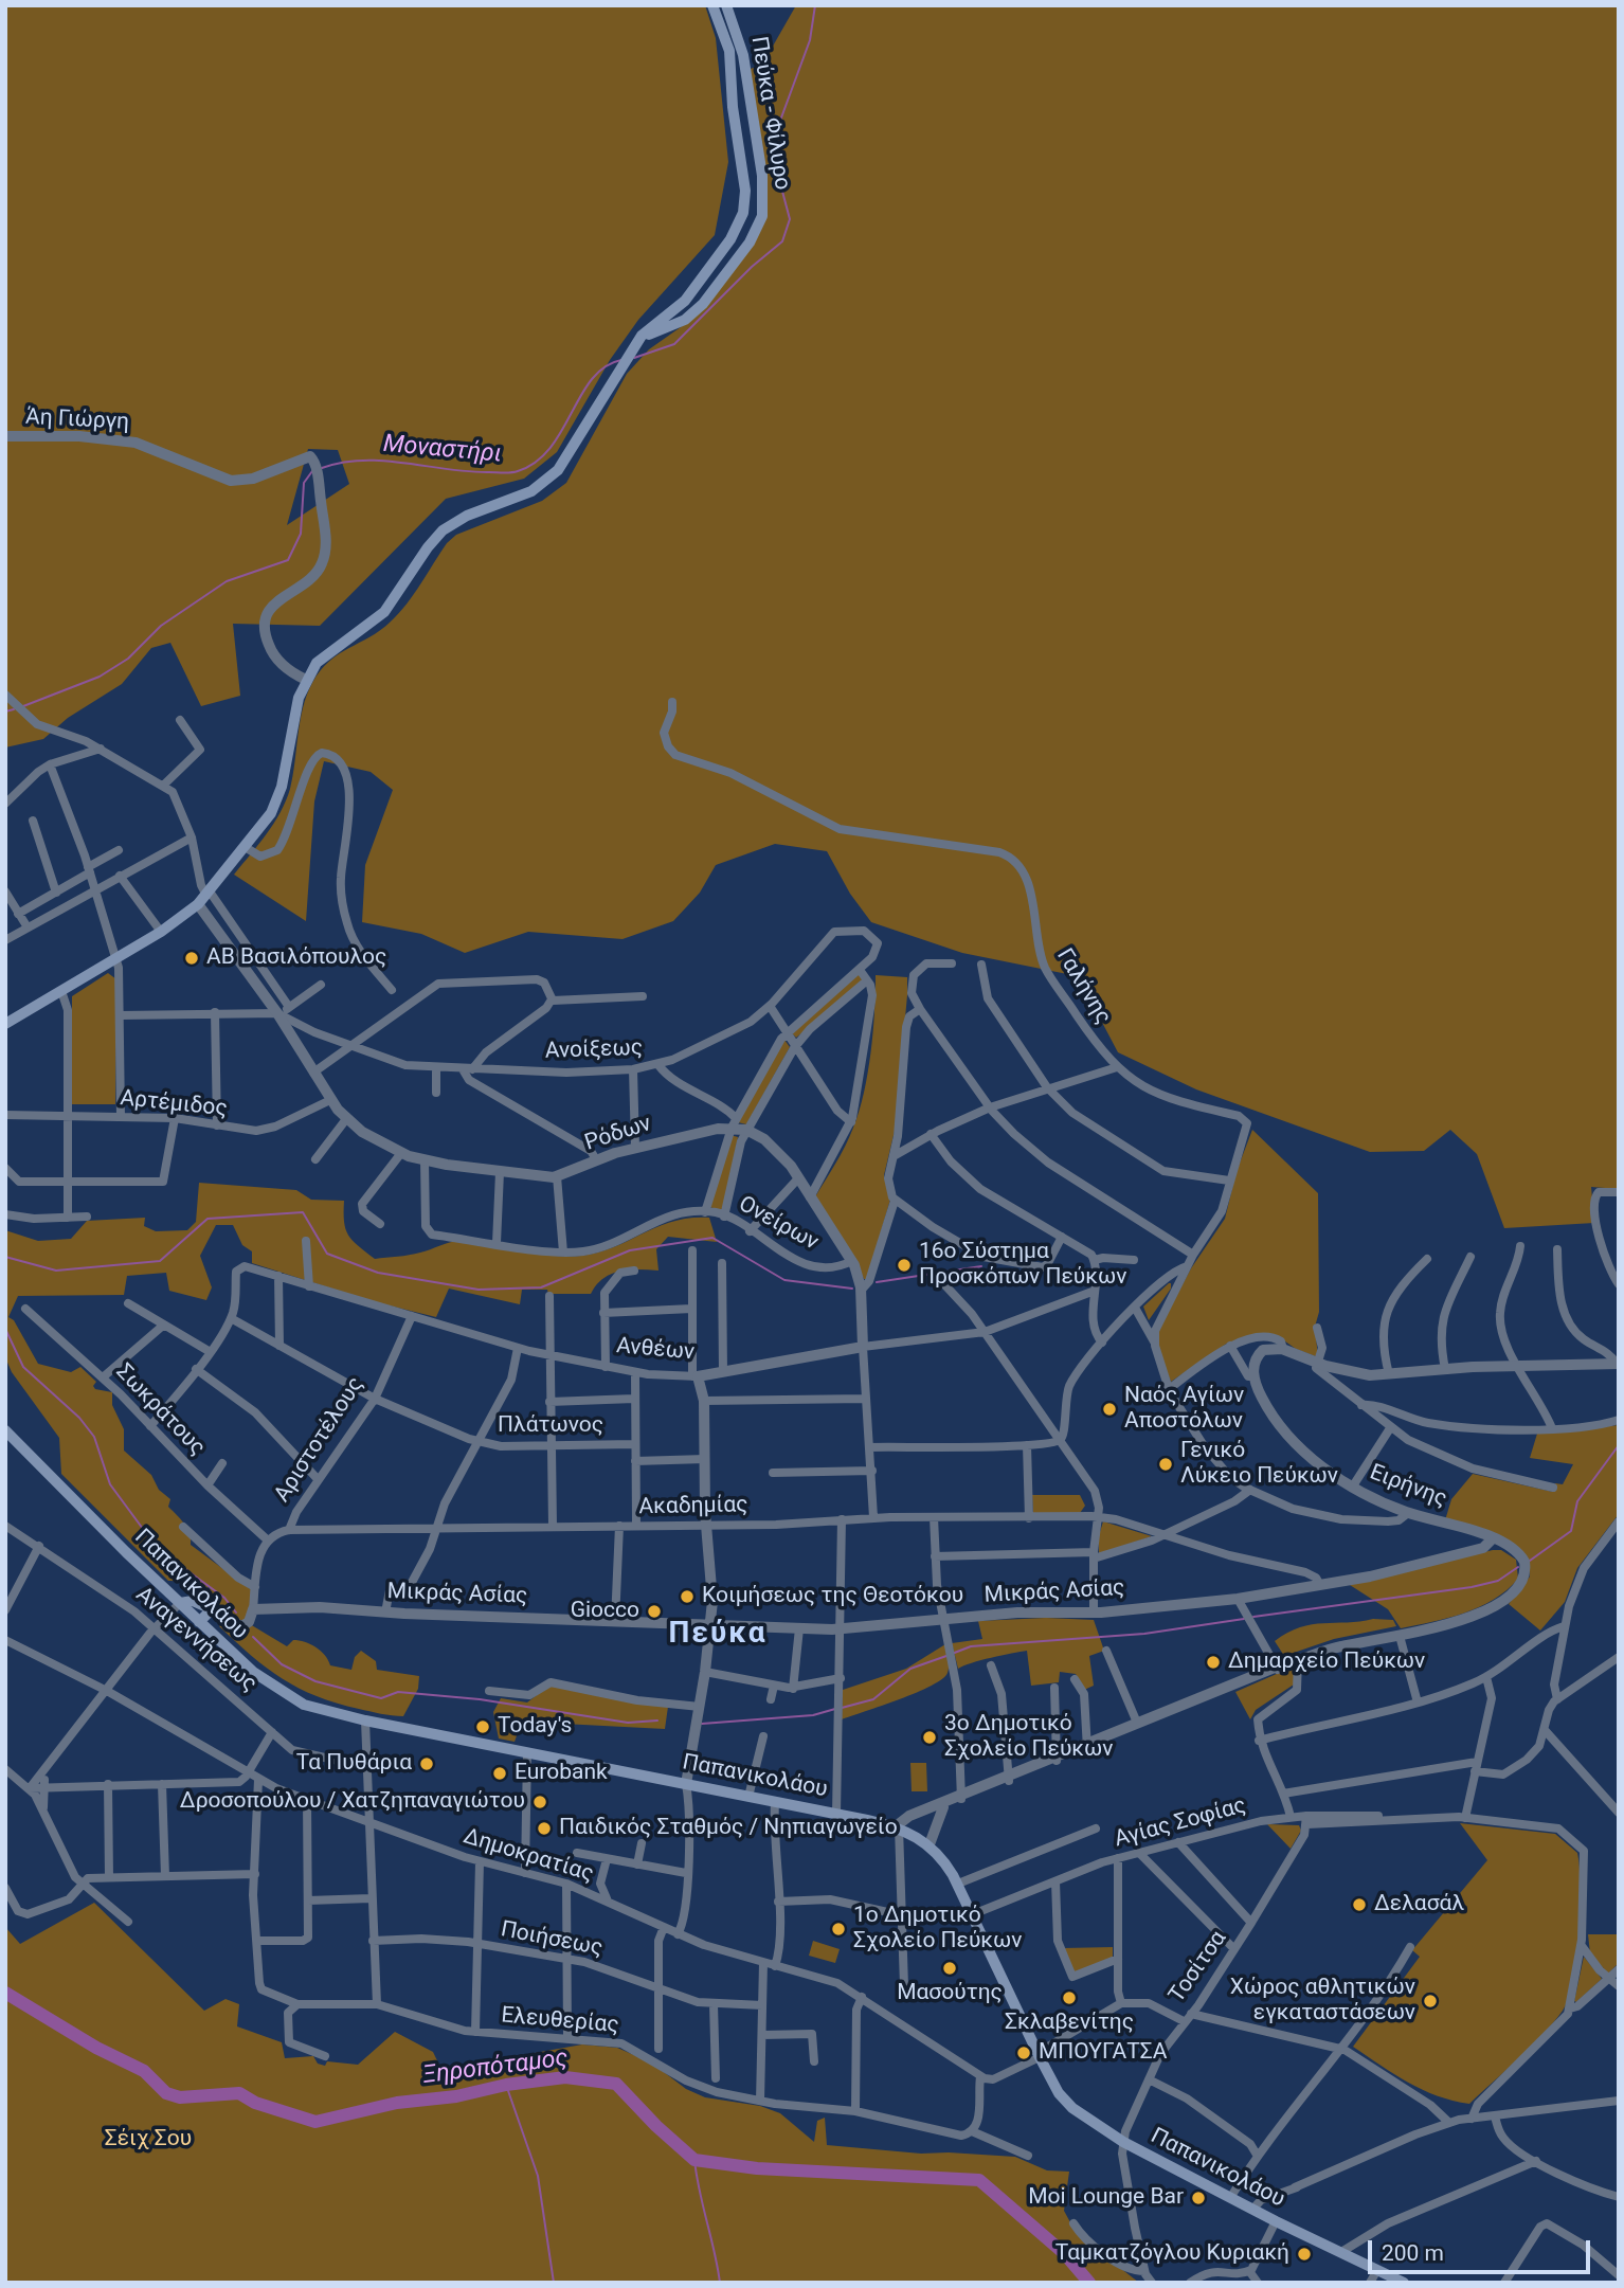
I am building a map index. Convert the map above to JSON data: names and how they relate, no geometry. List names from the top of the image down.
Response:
{
  "streets": {
    "main road": ["Πεύκα - Φίλυρο", "Παπανικολάου"],
    "street": [
      "Άη Γιώργη",
      "Γαλήνης",
      "Ανοίξεως",
      "Αρτέμιδος",
      "Ρόδων",
      "Ονείρων",
      "Ανθέων",
      "Σωκράτους",
      "Πλάτωνος",
      "Αριστοτέλους",
      "Ειρήνης",
      "Ακαδημίας",
      "Μικράς Ασίας",
      "Αναγεννήσεως",
      "Αγίας Σοφίας",
      "Δημοκρατίας",
      "Ποιήσεως",
      "Τοσίτσα",
      "Ελευθερίας"
    ]
  },
  "crossings": [
    ["Πεύκα - Φίλυρο", "Άη Γιώργη"],
    ["Ανοίξεως", "Ρόδων"],
    ["Αρτέμιδος", "Ρόδων"],
    ["Ρόδων", "Ονείρων"],
    ["Ρόδων", "Ανθέων"],
    ["Ρόδων", "Ακαδημίας"],
    ["Ανθέων", "Πλάτωνος"],
    ["Ανθέων", "Αριστοτέλους"],
    ["Σωκράτους", "Αριστοτέλους"],
    ["Πλάτωνος", "Αριστοτέλους"],
    ["Αριστοτέλους", "Ακαδημίας"],
    ["Ειρήνης", "Παπανικολάου"],
    ["Ειρήνης", "Μικράς Ασίας"],
    ["Ακαδημίας", "Μικράς Ασίας"],
    ["Παπανικολάου", "Αγίας Σοφίας"],
    ["Παπανικολάου", "Τοσίτσα"],
    ["Αγίας Σοφίας", "Τοσίτσα"]
  ],
  "districts": ["Πεύκα"],
  "water": ["Μοναστήρι", "Ξηροπόταμος"],
  "parks": ["Σέιχ Σου"],
  "places": [
    "ΑΒ Βασιλόπουλος",
    "16ο Σύστημα Προσκόπων Πεύκων",
    "Ναός Αγίων Αποστόλων",
    "Γενικό Λύκειο Πεύκων",
    "Κοιμήσεως της Θεοτόκου",
    "Giocco",
    "Δημαρχείο Πεύκων",
    "Today's",
    "3ο Δημοτικό Σχολείο Πεύκων",
    "Τα Πυθάρια",
    "Eurobank",
    "Δροσοπούλου / Χατζηπαναγιώτου",
    "Παιδικός Σταθμός / Νηπιαγωγείο",
    "Δελασάλ",
    "1ο Δημοτικό Σχολείο Πεύκων",
    "Μασούτης",
    "Σκλαβενίτης",
    "Χώρος αθλητικών εγκαταστάσεων",
    "ΜΠΟΥΓΑΤΣΑ",
    "Moi Lounge Bar",
    "Ταμκατζόγλου Κυριακή"
  ],
  "scale_bar": "200 m"
}
